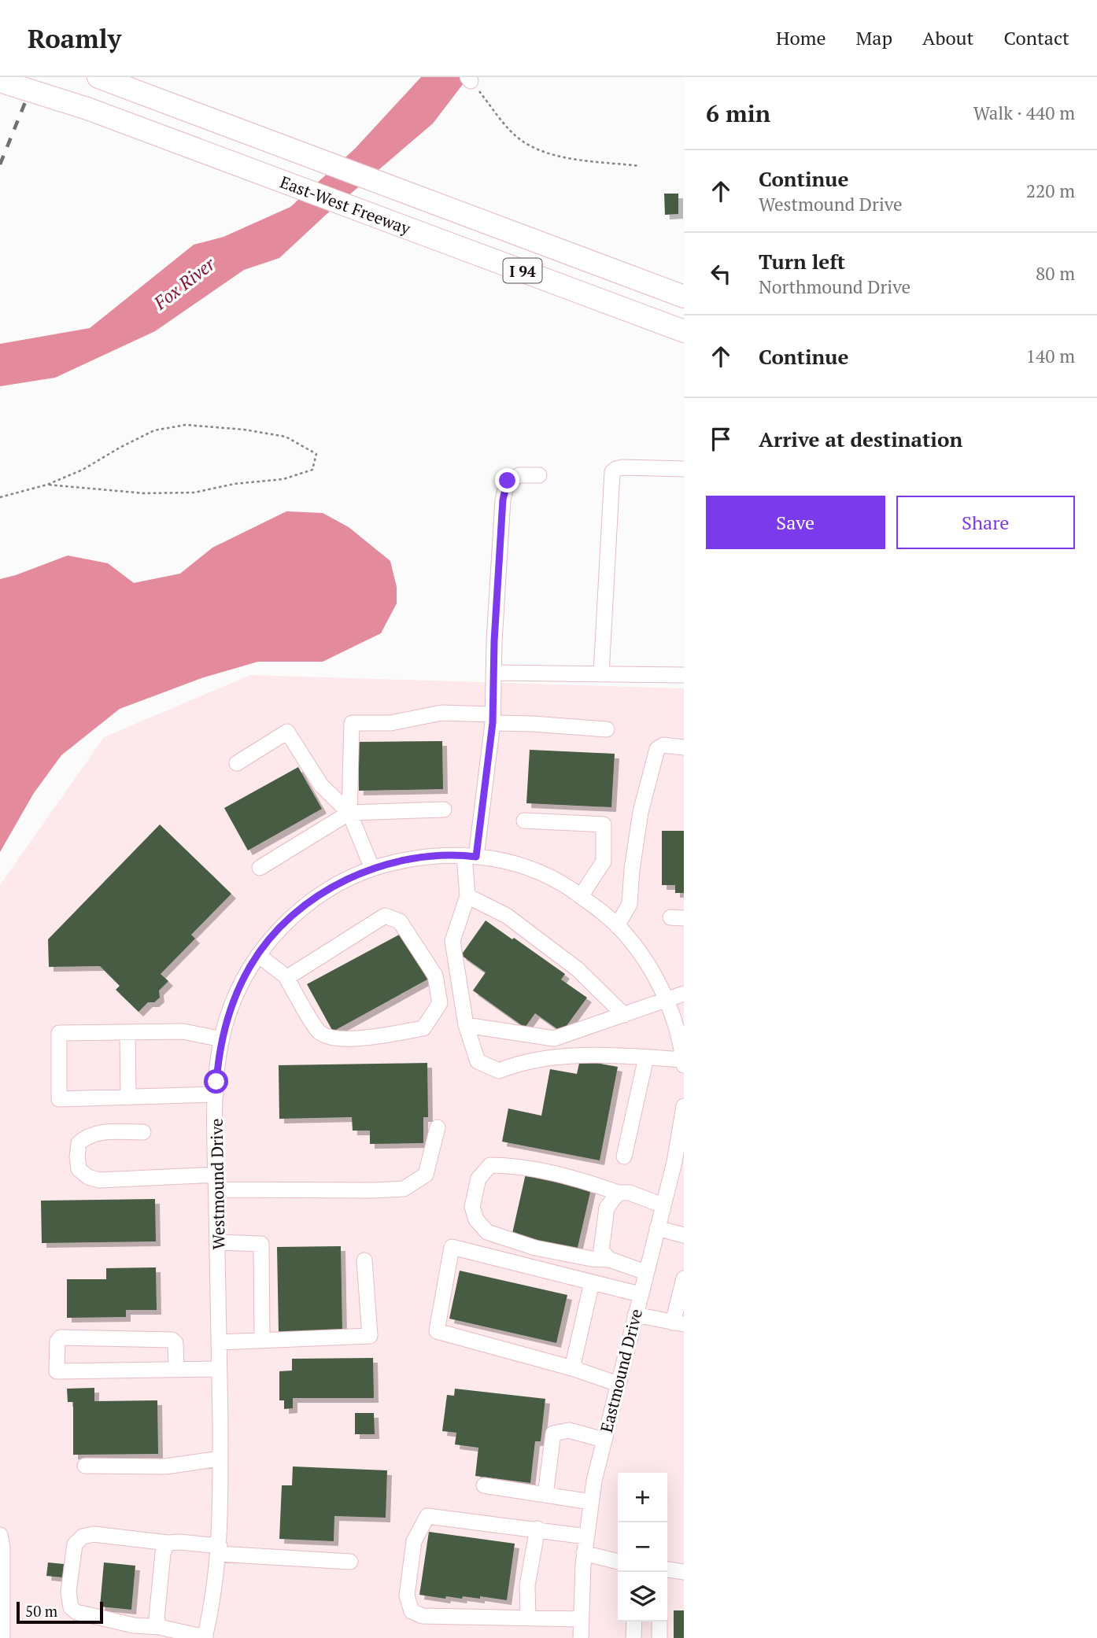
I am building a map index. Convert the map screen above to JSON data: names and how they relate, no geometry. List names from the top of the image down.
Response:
{
  "streets": {
    "highway": ["East-West Freeway", "I 94"],
    "street": ["Westmound Drive", "Eastmound Drive"]
  },
  "water": ["Fox River"],
  "scale_bar": "50 m",
  "page": {
    "header": "Roamly",
    "nav": [
      "Home",
      "Map",
      "About",
      "Contact"
    ],
    "heading": ["6 min", "Walk · 440 m"],
    "list": [
      ["Continue", "Westmound Drive", "220 m"],
      ["Turn left", "Northmound Drive", "80 m"],
      ["Continue", "140 m"],
      "Arrive at destination"
    ],
    "buttons": ["Save", "Share"],
    "map_buttons": ["+", "−"],
    "scale": "50 m"
  }
}
